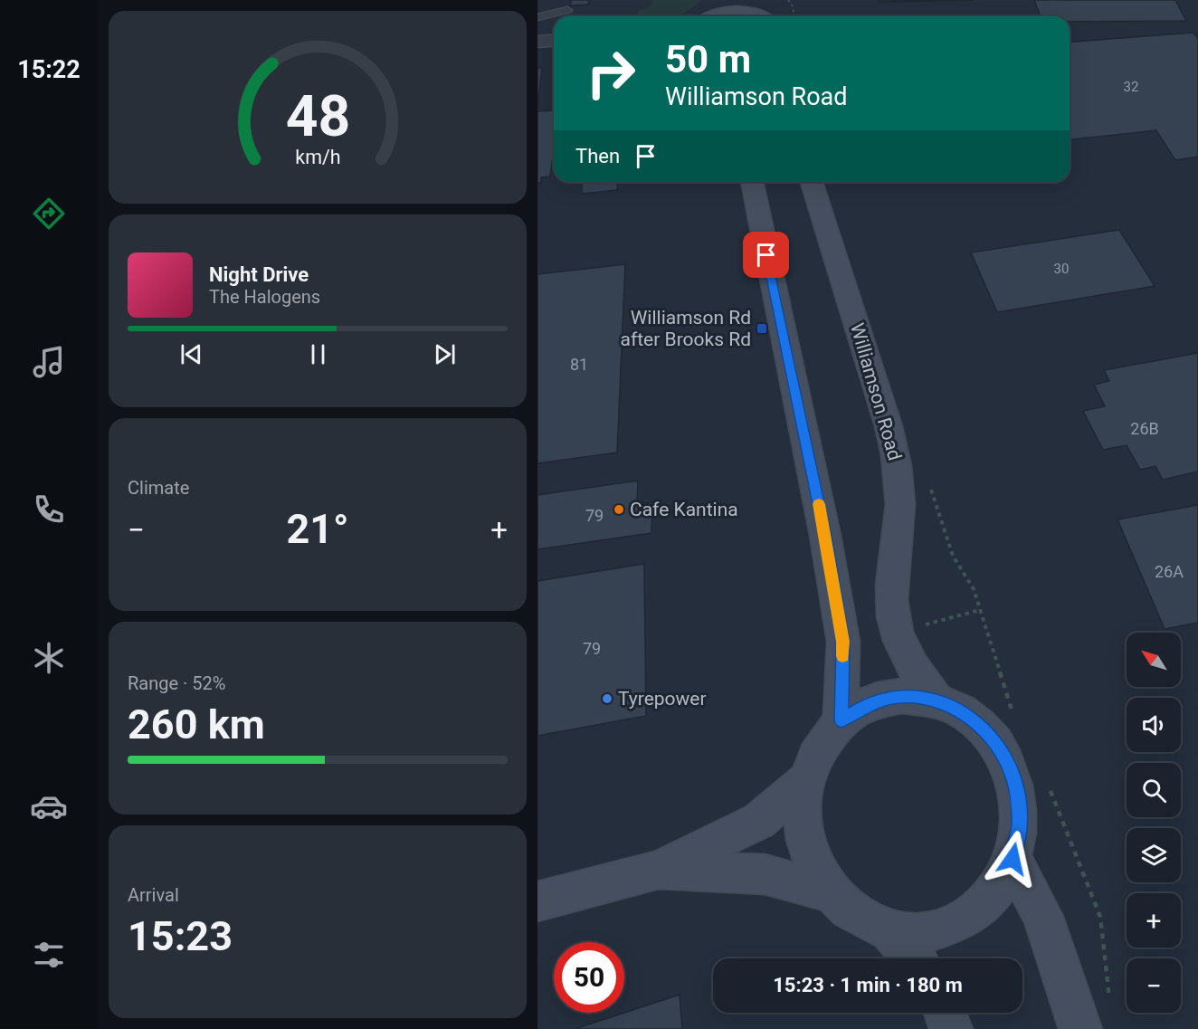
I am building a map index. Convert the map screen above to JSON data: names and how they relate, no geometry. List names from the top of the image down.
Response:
{
  "streets": {
    "main road": ["Williamson Road"]
  },
  "places": {
    "transit": ["Williamson Rd after Brooks Rd"],
    "other": ["Cafe Kantina", "Tyrepower"]
  },
  "house_numbers": [
    "32",
    "30",
    "81",
    "26B",
    "79",
    "26A",
    "79"
  ],
  "north": "top left",
  "page": {
    "tabs": "15:22",
    "turn": ["50 m", "Williamson Road"],
    "then": "Then",
    "song": ["Night Drive", "The Halogens"],
    "tile": [
      "Climate",
      ["Range · 52%", "260 km"],
      ["Arrival", "15:23"]
    ],
    "heat": ["−", "21°", "+"],
    "map_buttons": ["+", "−"],
    "limit": "50",
    "trip": "15:23 · 1 min · 180 m",
    "gauge": ["48", "km/h"]
  }
}
